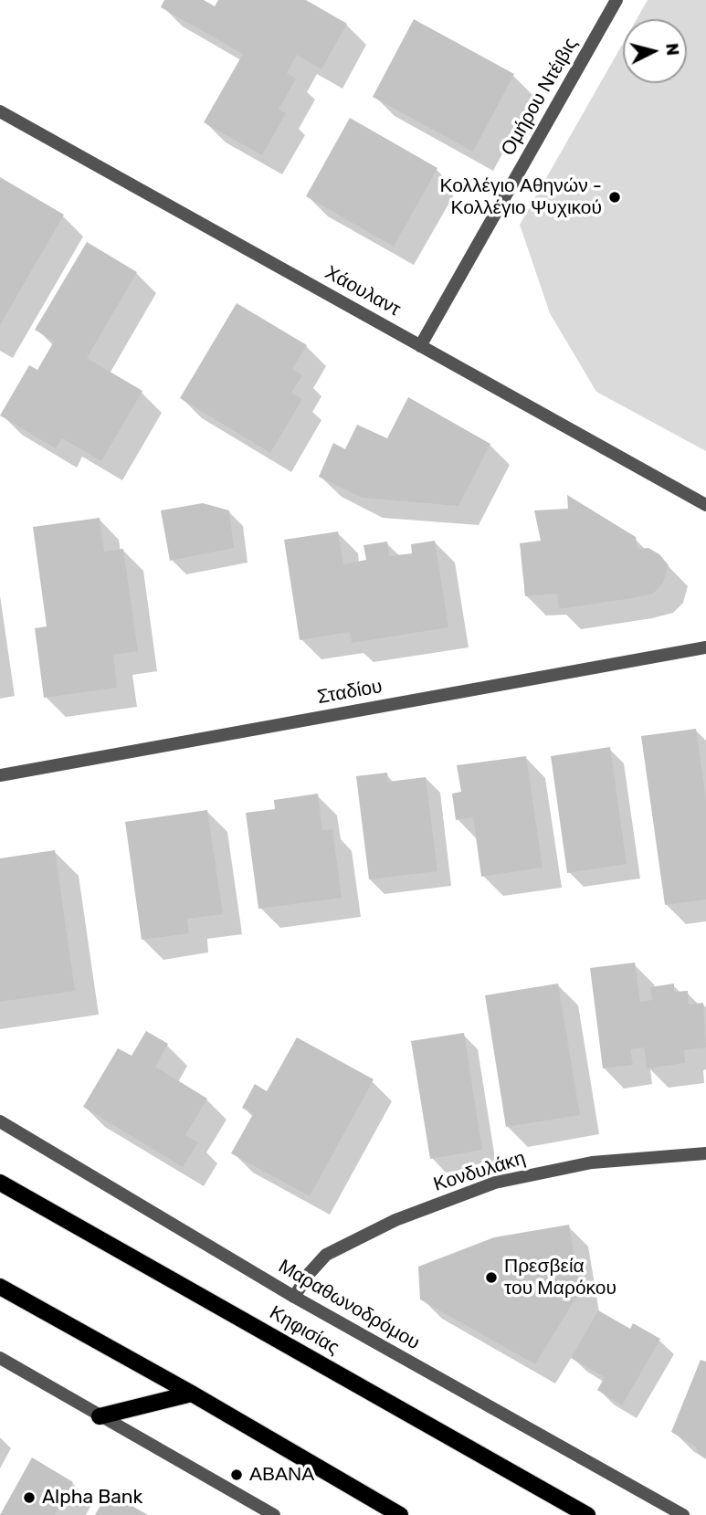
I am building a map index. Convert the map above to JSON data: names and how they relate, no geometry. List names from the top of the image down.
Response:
{
  "streets": {
    "main road": ["Κηφισίας"],
    "street": [
      "Ομήρου Ντέιβις",
      "Χάουλαντ",
      "Σταδίου",
      "Κονδυλάκη",
      "Μαραθωνοδρόμου"
    ]
  },
  "crossings": [
    ["Ομήρου Ντέιβις", "Χάουλαντ"],
    ["Κονδυλάκη", "Μαραθωνοδρόμου"]
  ],
  "places": [
    "Κολλέγιο Αθηνών - Κολλέγιο Ψυχικού",
    "Πρεσβεία του Μαρόκου",
    "ΑΒΑΝΑ",
    "Alpha Bank"
  ],
  "north": "right"
}
